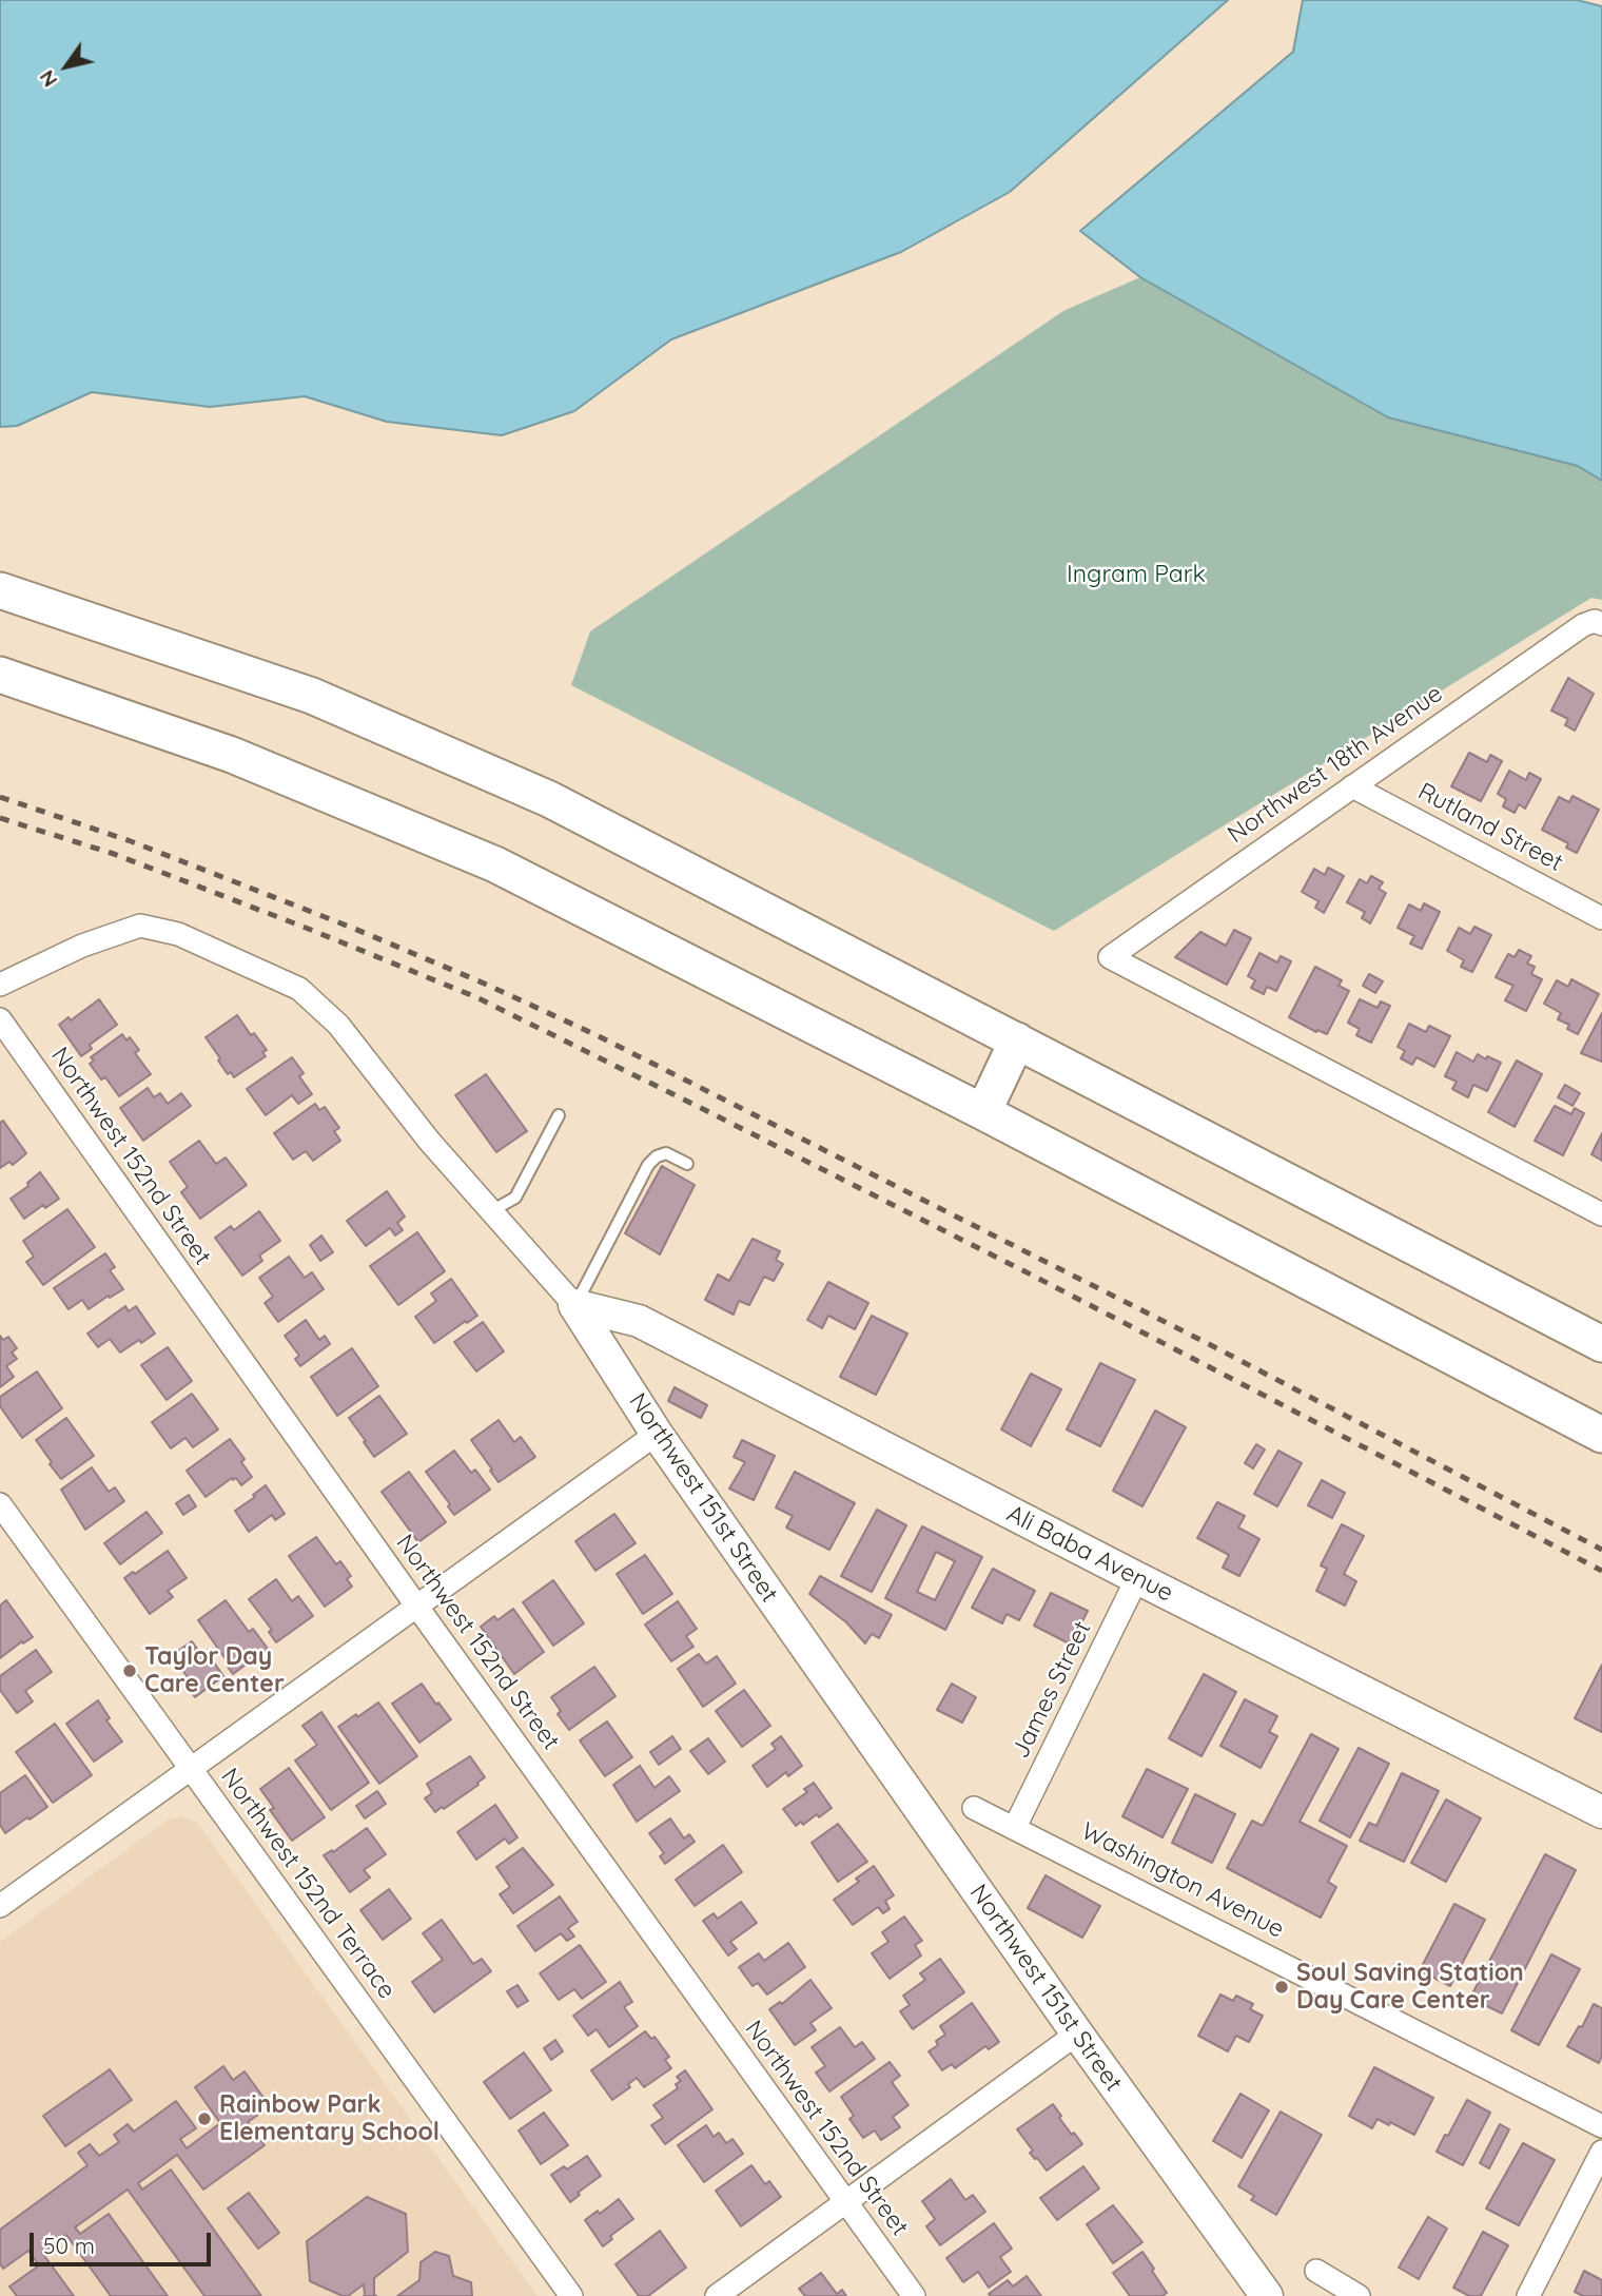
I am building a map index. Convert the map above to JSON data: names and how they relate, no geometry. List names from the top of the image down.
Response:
{
  "streets": {
    "street": [
      "Northwest 18th Avenue",
      "Rutland Street",
      "Northwest 152nd Street",
      "Northwest 151st Street",
      "Ali Baba Avenue",
      "James Street",
      "Washington Avenue",
      "Northwest 152nd Terrace"
    ]
  },
  "crossings": [
    ["Northwest 18th Avenue", "Rutland Street"],
    ["Northwest 151st Street", "Ali Baba Avenue"],
    ["Ali Baba Avenue", "James Street"],
    ["James Street", "Washington Avenue"]
  ],
  "parks": ["Ingram Park"],
  "places": ["Taylor Day Care Center", "Soul Saving Station Day Care Center", "Rainbow Park Elementary School"],
  "scale_bar": "50 m",
  "north": "bottom left"
}
